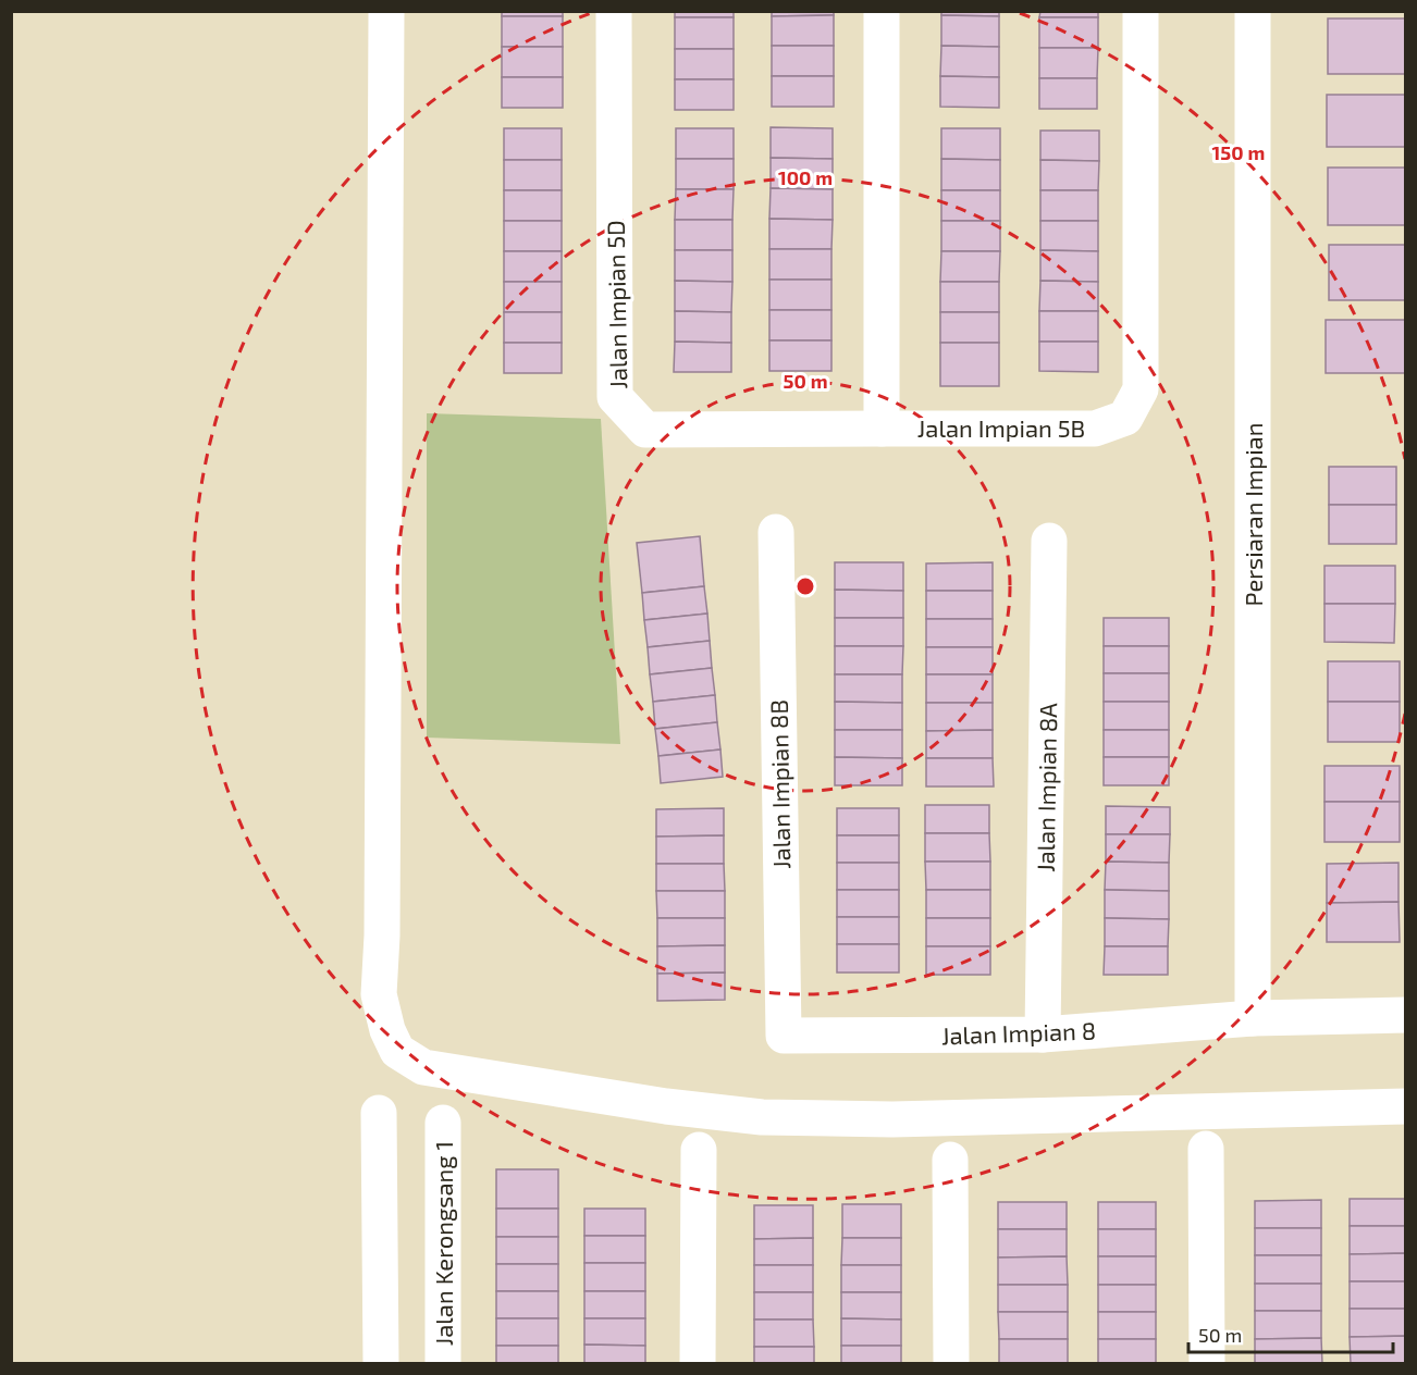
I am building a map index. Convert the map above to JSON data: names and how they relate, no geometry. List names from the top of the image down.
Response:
{
  "streets": {
    "street": [
      "Jalan Impian 5D",
      "Jalan Impian 5B",
      "Persiaran Impian",
      "Jalan Impian 8B",
      "Jalan Impian 8A",
      "Jalan Impian 8",
      "Jalan Kerongsang 1"
    ]
  },
  "crossings": [
    ["Jalan Impian 5D", "Jalan Impian 5B"],
    ["Persiaran Impian", "Jalan Impian 8"],
    ["Jalan Impian 8B", "Jalan Impian 8"],
    ["Jalan Impian 8A", "Jalan Impian 8"]
  ],
  "scale_bar": "50 m",
  "rings": ["150 m", "100 m", "50 m"]
}
